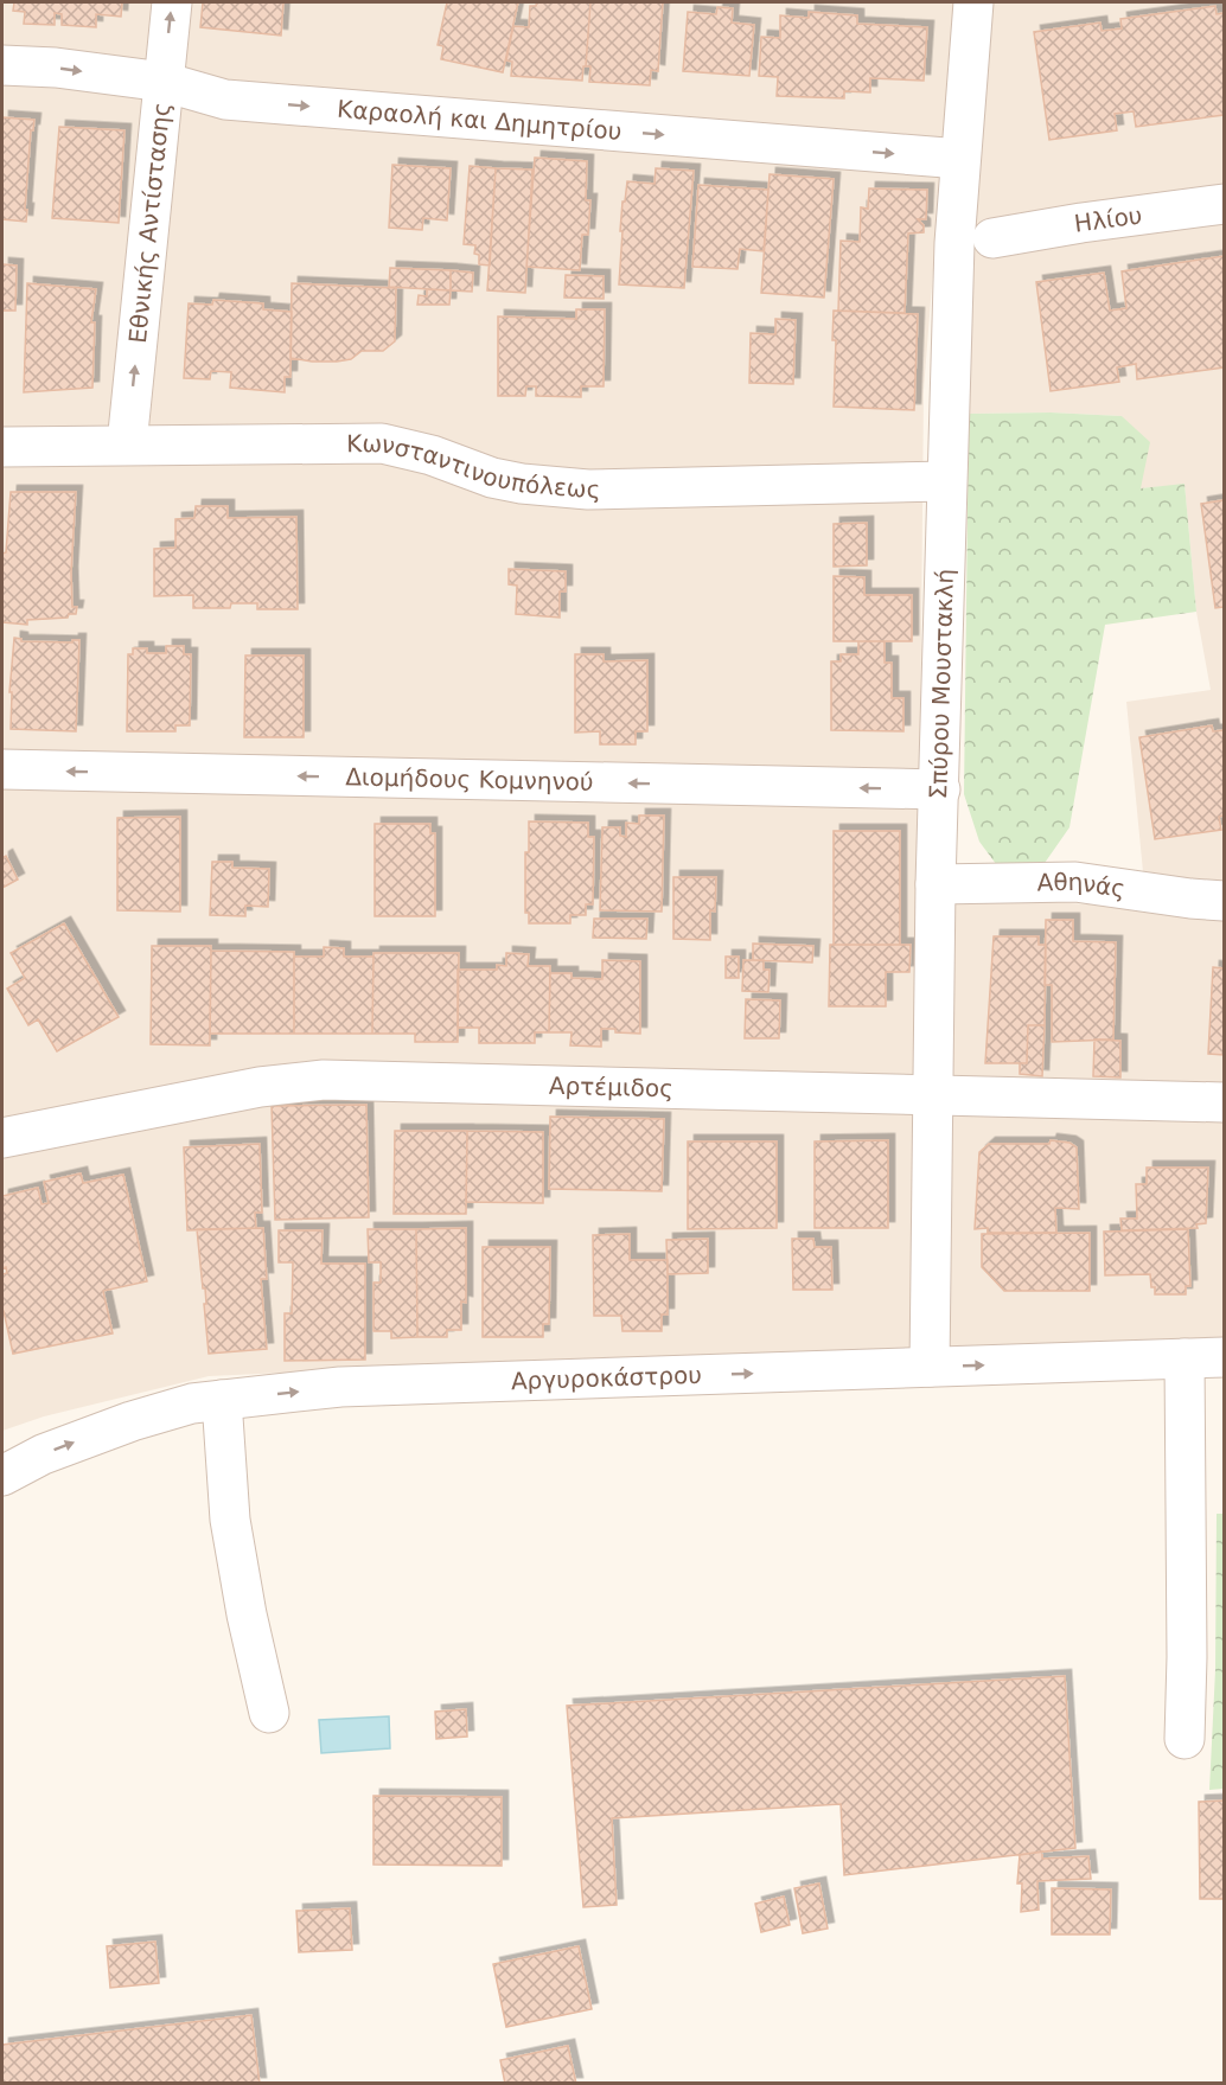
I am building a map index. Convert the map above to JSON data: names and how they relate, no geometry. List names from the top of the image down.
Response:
{
  "streets": {
    "street": [
      "Καραολή και Δημητρίου",
      "Ηλίου",
      "Εθνικής Αντίστασης",
      "Κωνσταντινουπόλεως",
      "Σπύρου Μουστακλή",
      "Διομήδους Κομνηνού",
      "Αθηνάς",
      "Αρτέμιδος",
      "Αργυροκάστρου"
    ]
  },
  "crossings": [
    ["Καραολή και Δημητρίου", "Εθνικής Αντίστασης"],
    ["Καραολή και Δημητρίου", "Σπύρου Μουστακλή"],
    ["Εθνικής Αντίστασης", "Κωνσταντινουπόλεως"],
    ["Κωνσταντινουπόλεως", "Σπύρου Μουστακλή"],
    ["Σπύρου Μουστακλή", "Διομήδους Κομνηνού"],
    ["Σπύρου Μουστακλή", "Αθηνάς"],
    ["Σπύρου Μουστακλή", "Αρτέμιδος"],
    ["Σπύρου Μουστακλή", "Αργυροκάστρου"]
  ],
  "one_way": [
    "Καραολή και Δημητρίου",
    "Εθνικής Αντίστασης",
    "Διομήδους Κομνηνού",
    "Αργυροκάστρου"
  ]
}
